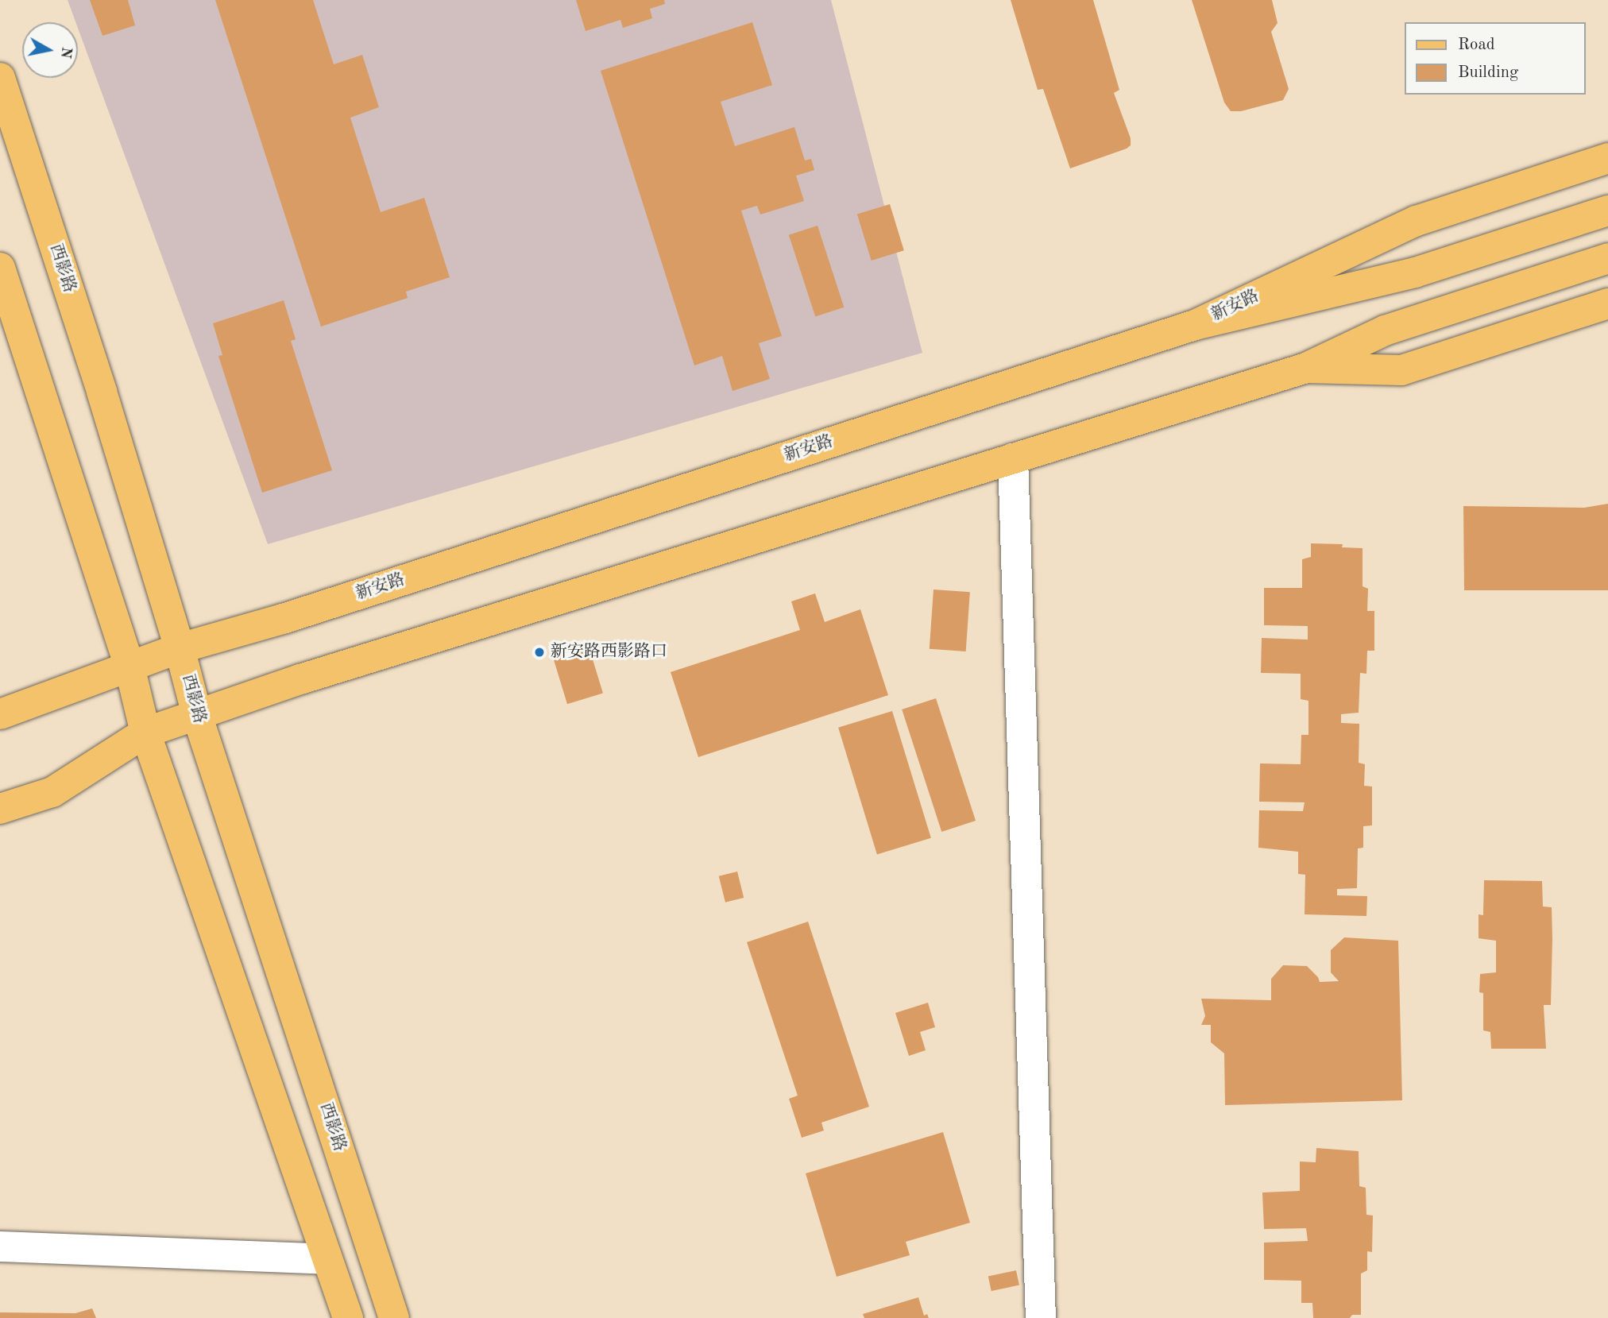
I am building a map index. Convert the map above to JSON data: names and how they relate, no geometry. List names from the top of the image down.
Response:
{
  "streets": {
    "main road": ["西影路", "新安路"]
  },
  "crossings": [
    ["西影路", "新安路"]
  ],
  "places": ["新安路西影路口"],
  "legend": ["Road", "Building"],
  "north": "right"
}
